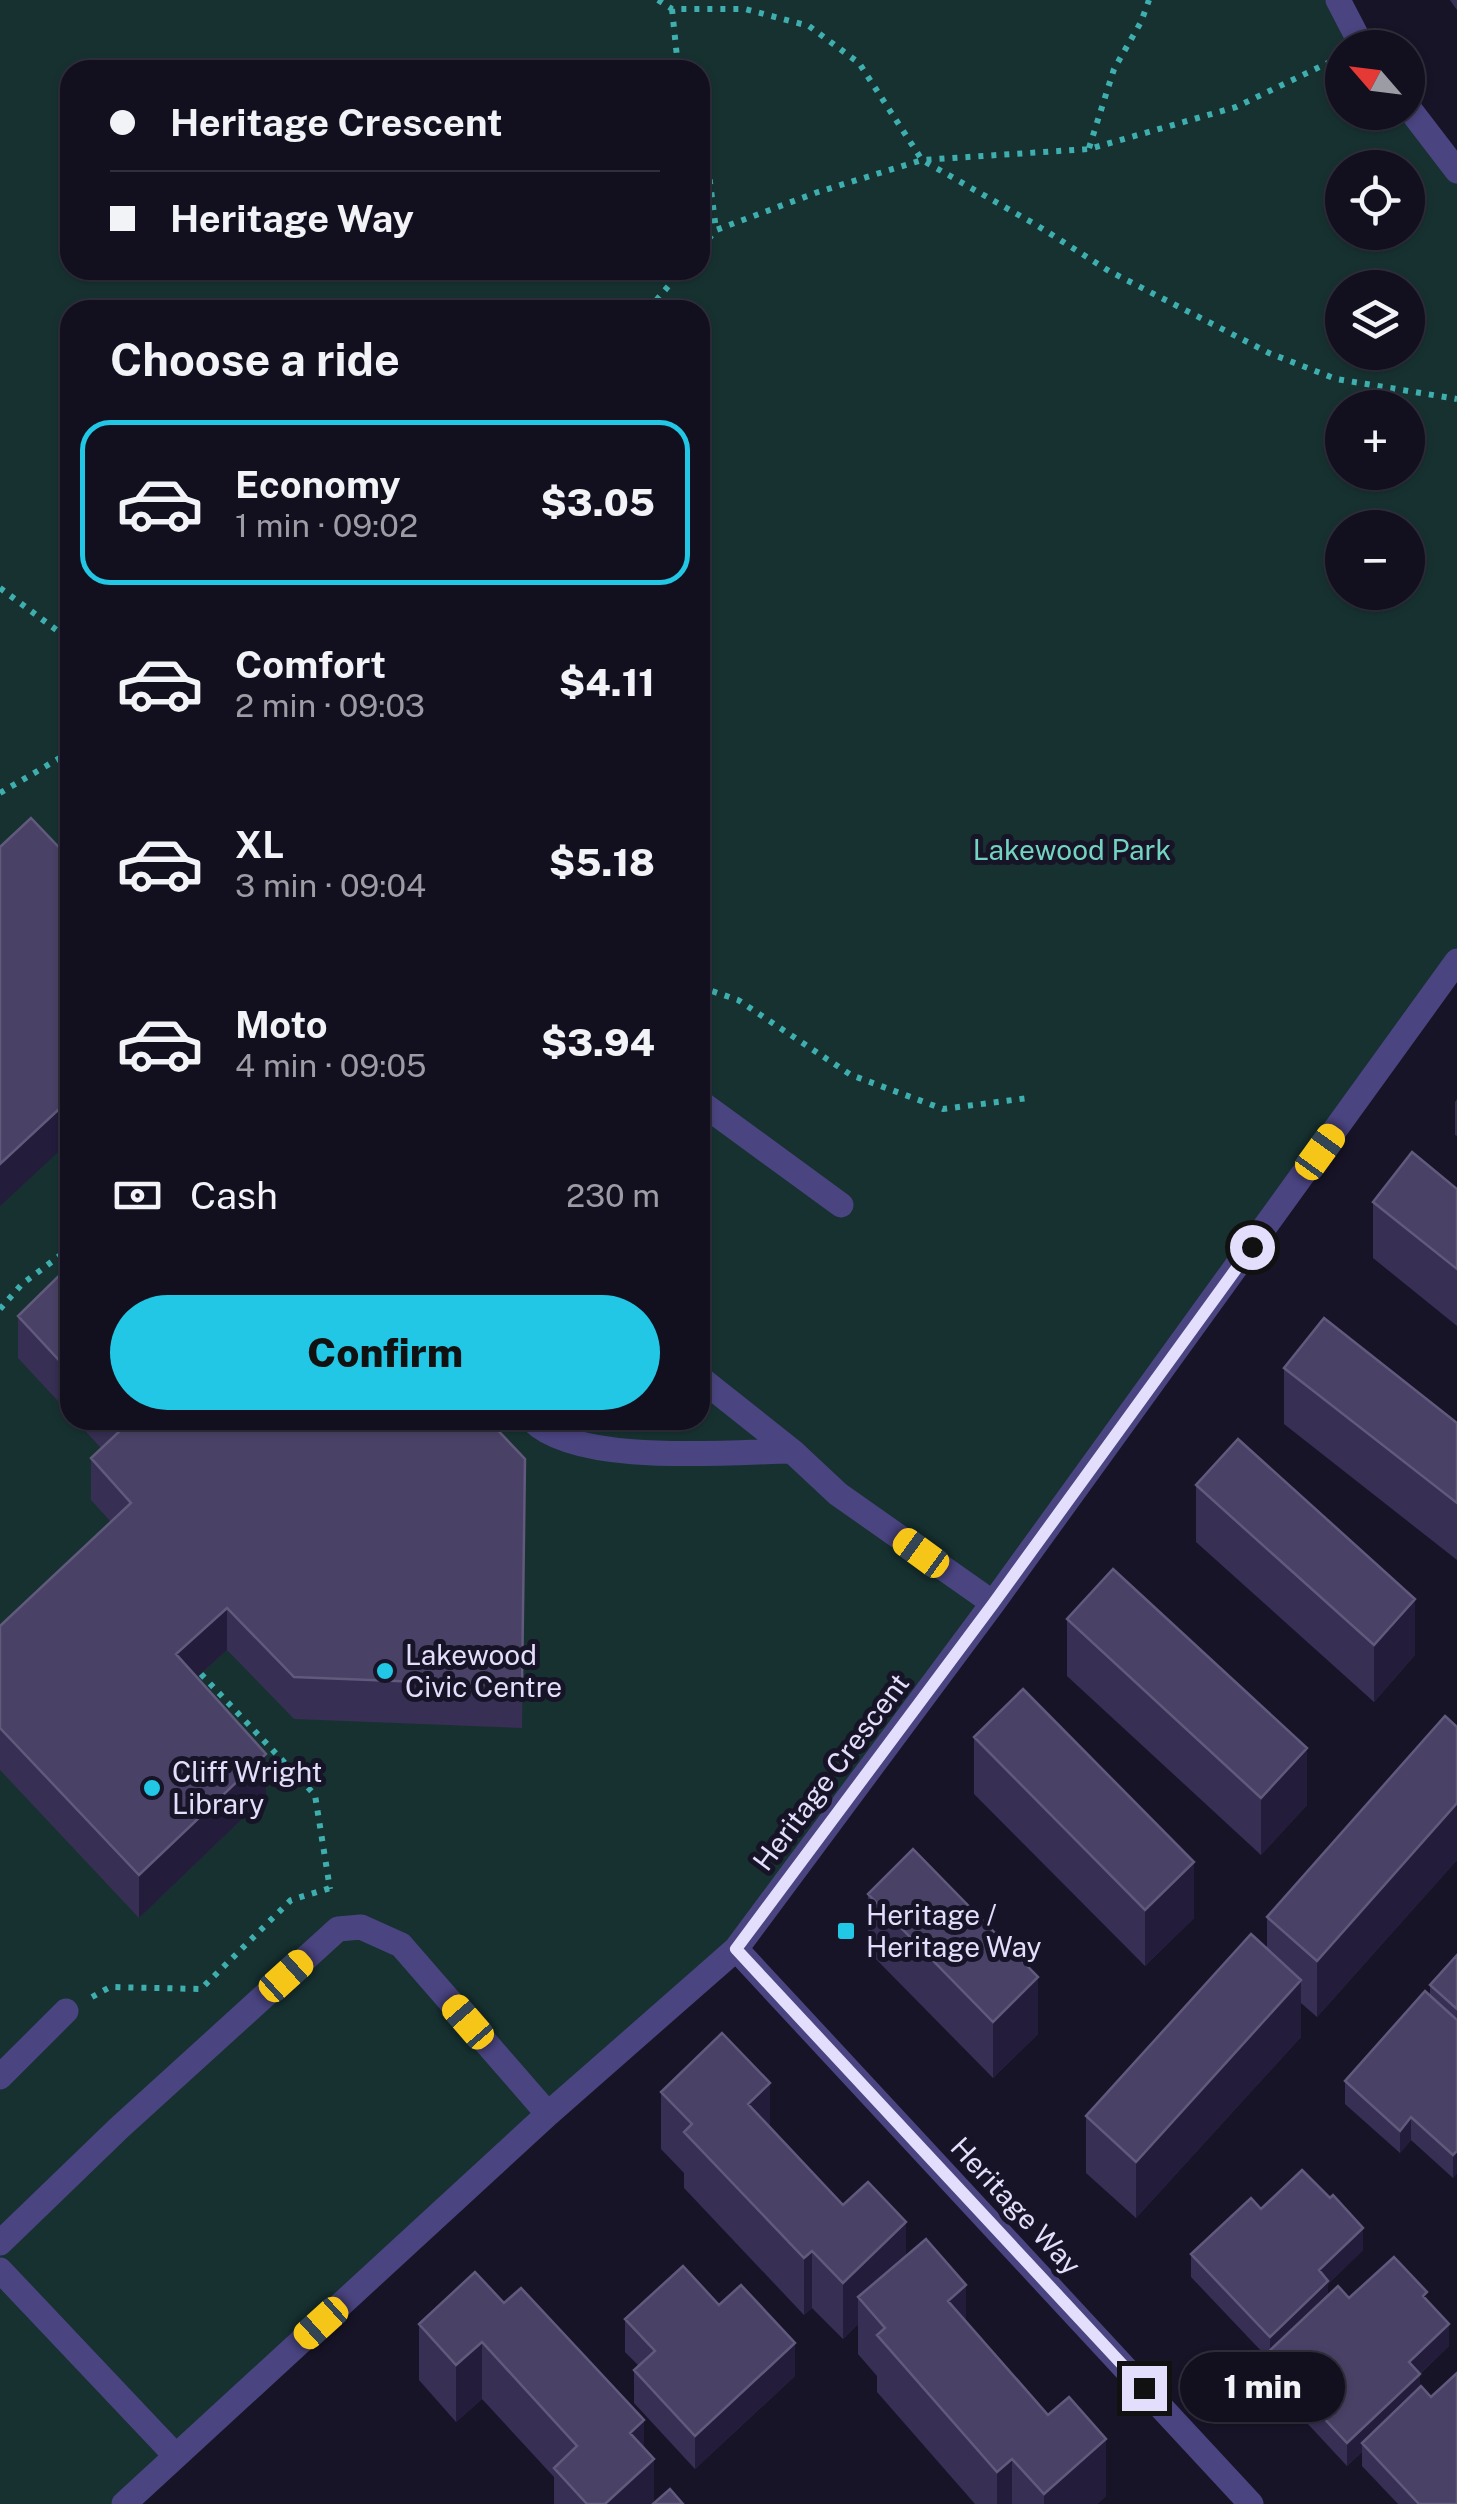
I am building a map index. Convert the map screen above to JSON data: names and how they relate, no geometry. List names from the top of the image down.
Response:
{
  "streets": {
    "street": ["Heritage Crescent", "Heritage Way"]
  },
  "crossings": [
    ["Heritage Crescent", "Heritage Way"]
  ],
  "parks": ["Lakewood Park"],
  "places": {
    "other": ["Lakewood Civic Centre", "Cliff Wright Library"],
    "transit": ["Heritage / Heritage Way"]
  },
  "north": "top left",
  "page": {
    "map_buttons": ["+", "−"],
    "banner": ["Heritage Crescent", "Heritage Way"],
    "heading": "Choose a ride",
    "list": [
      {
        "name": "Economy",
        "note": "1 min · 09:02",
        "value": "$3.05"
      },
      {
        "name": "Comfort",
        "note": "2 min · 09:03",
        "value": "$4.11"
      },
      {
        "name": "XL",
        "note": "3 min · 09:04",
        "value": "$5.18"
      },
      {
        "name": "Moto",
        "note": "4 min · 09:05",
        "value": "$3.94"
      }
    ],
    "pay": ["Cash", "230 m"],
    "buttons": "Confirm",
    "bubble": "1 min"
  }
}
